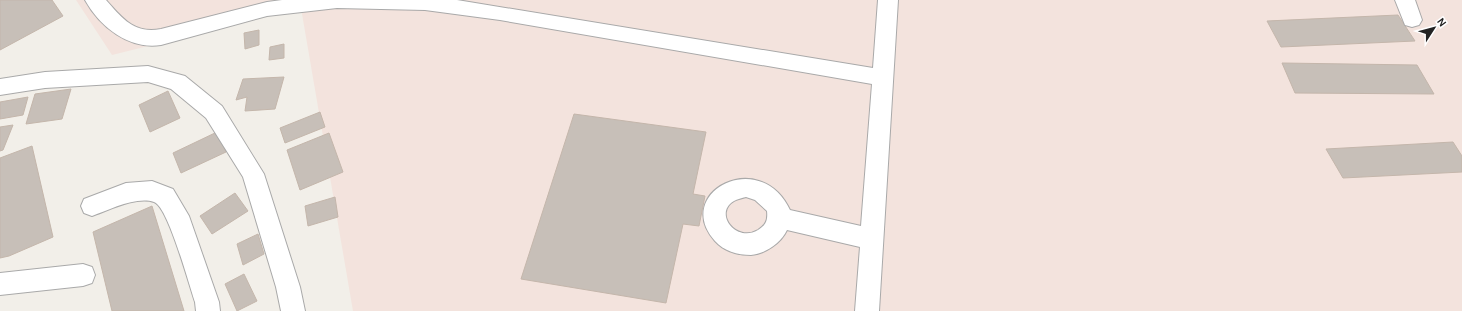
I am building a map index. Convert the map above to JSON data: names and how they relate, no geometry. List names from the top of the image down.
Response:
{
  "north": "top right"
}
